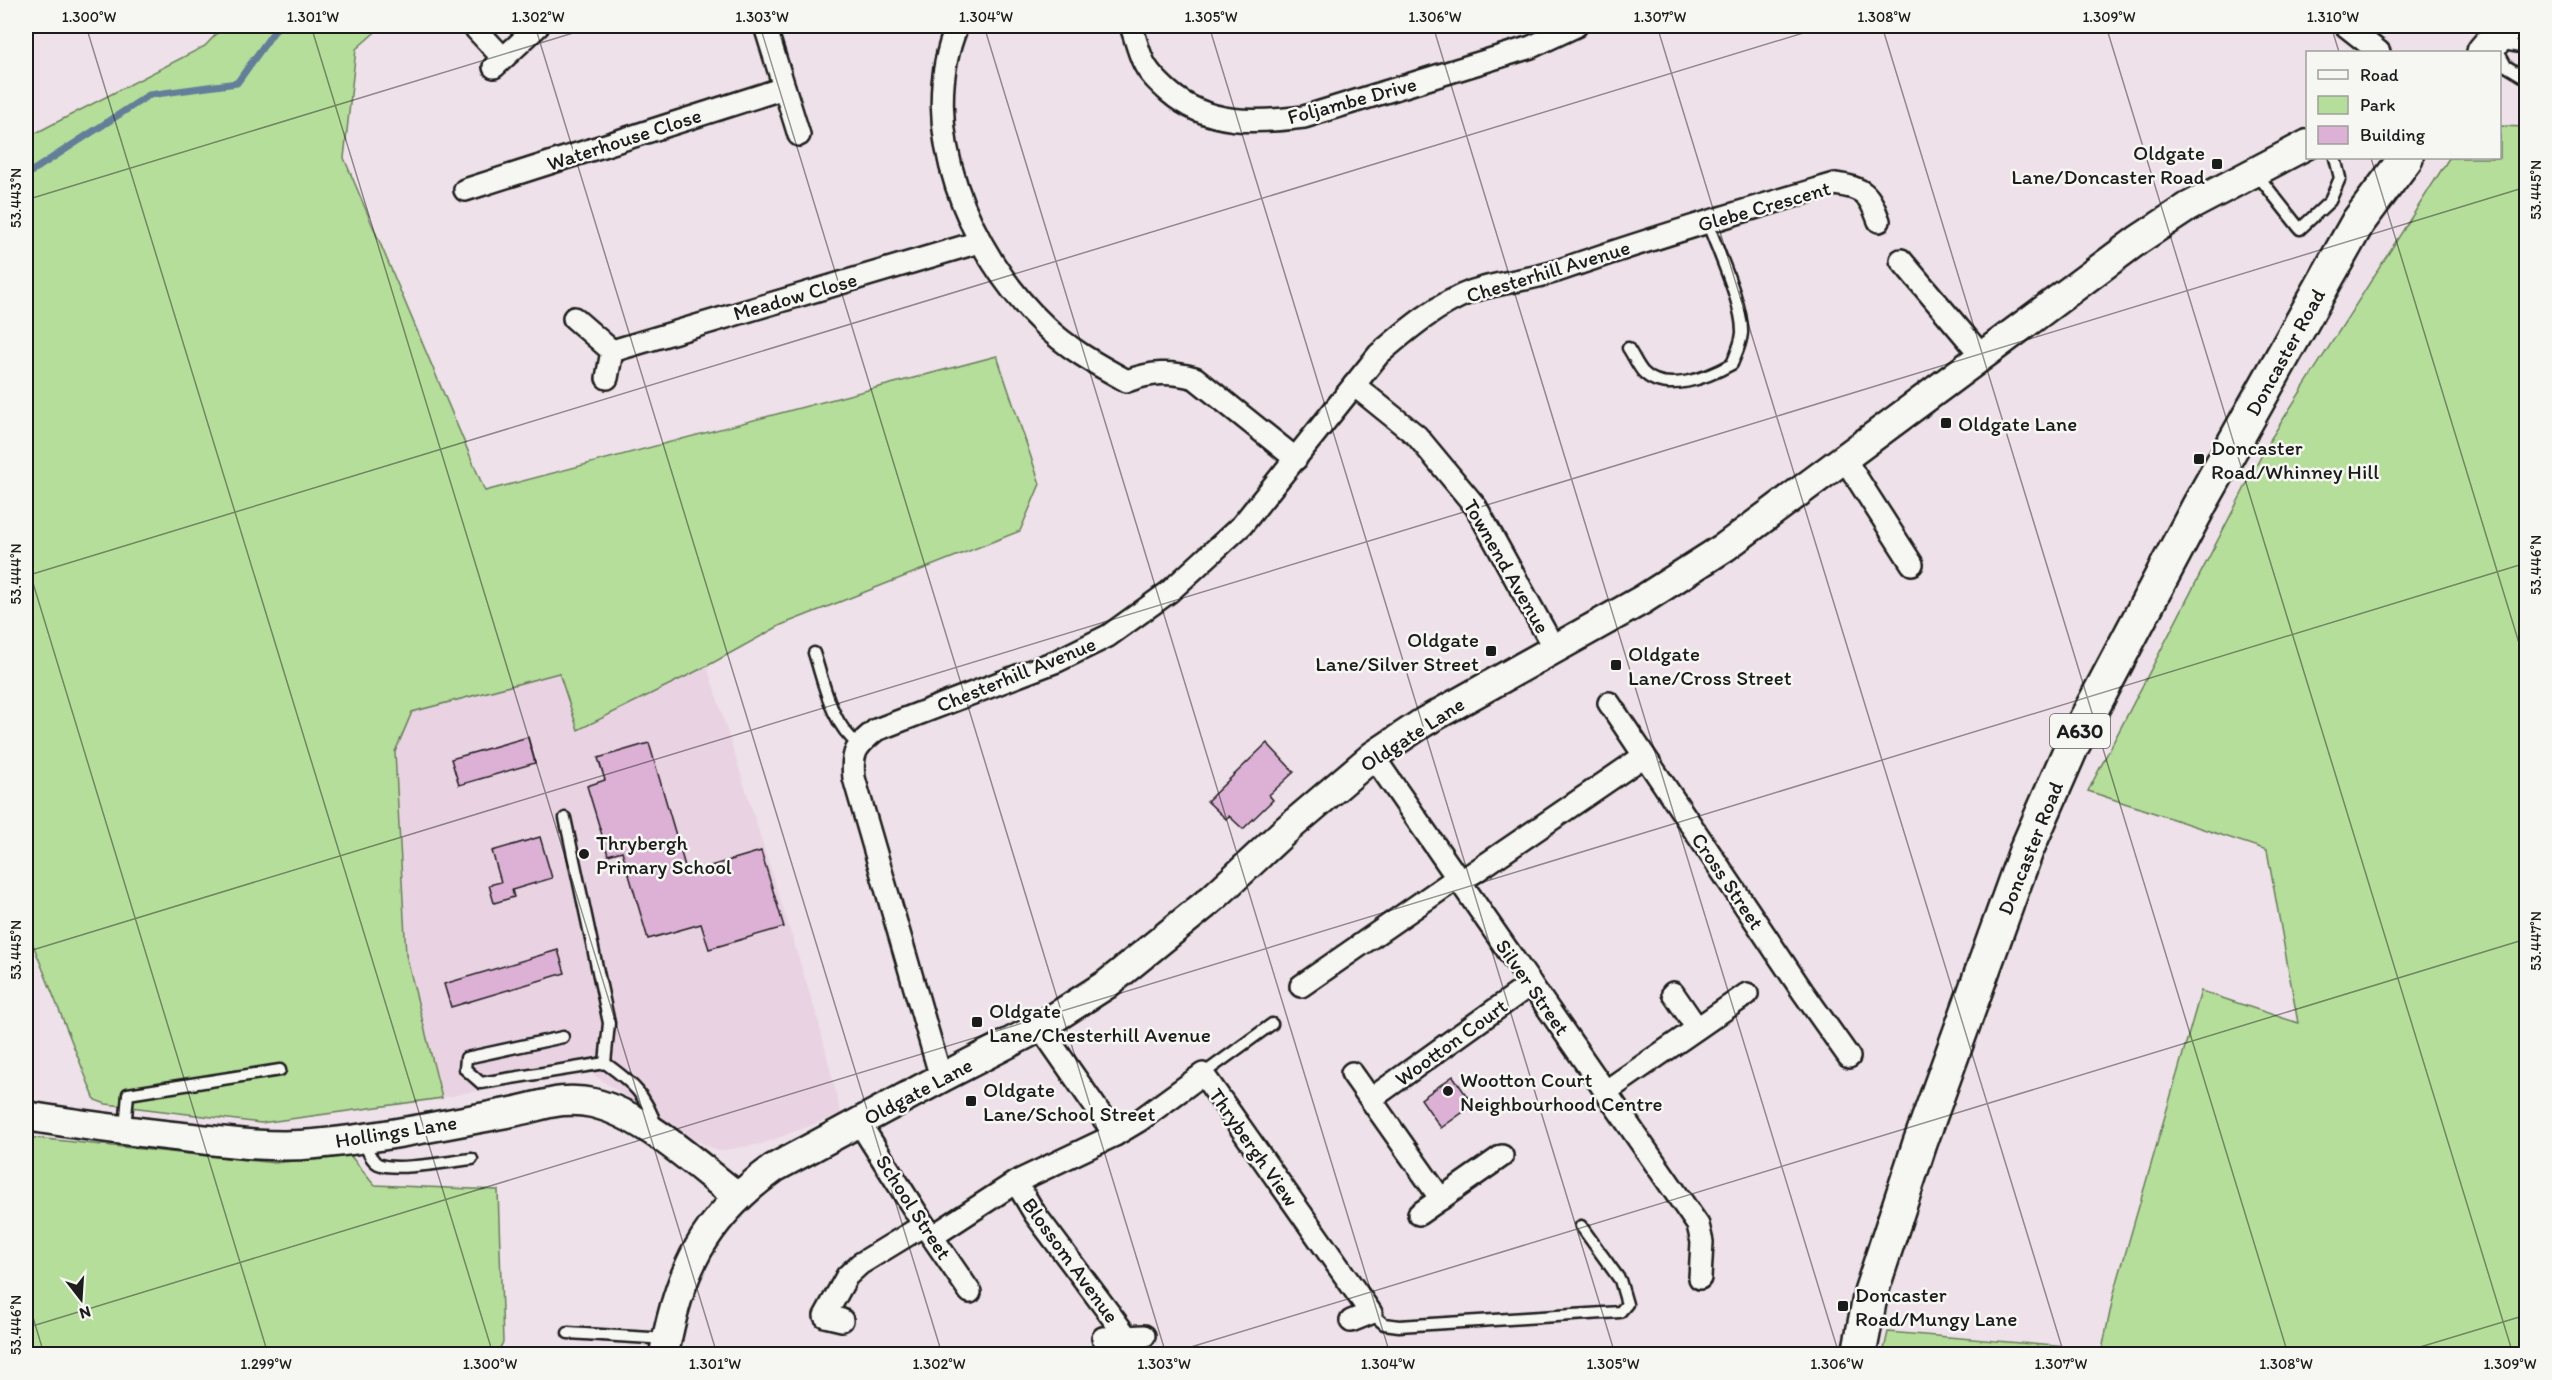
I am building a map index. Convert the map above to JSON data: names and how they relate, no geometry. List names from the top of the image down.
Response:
{
  "streets": {
    "main road": ["Doncaster Road", "A630"],
    "street": [
      "Foljambe Drive",
      "Waterhouse Close",
      "Glebe Crescent",
      "Chesterhill Avenue",
      "Meadow Close",
      "Townend Avenue",
      "Oldgate Lane",
      "Cross Street",
      "Silver Street",
      "Wootton Court",
      "Hollings Lane",
      "Thrybergh View",
      "School Street",
      "Blossom Avenue"
    ]
  },
  "crossings": [
    ["Glebe Crescent", "Chesterhill Avenue"],
    ["Chesterhill Avenue", "Townend Avenue"],
    ["Townend Avenue", "Oldgate Lane"],
    ["Oldgate Lane", "Silver Street"],
    ["Oldgate Lane", "Hollings Lane"],
    ["Oldgate Lane", "School Street"],
    ["Silver Street", "Wootton Court"],
    ["Thrybergh View", "School Street"],
    ["Thrybergh View", "Blossom Avenue"]
  ],
  "places": {
    "transit": [
      "Oldgate Lane/Doncaster Road",
      "Oldgate Lane",
      "Doncaster Road/Whinney Hill",
      "Oldgate Lane/Silver Street",
      "Oldgate Lane/Cross Street",
      "Oldgate Lane/Chesterhill Avenue",
      "Oldgate Lane/School Street",
      "Doncaster Road/Mungy Lane"
    ],
    "other": ["Thrybergh Primary School", "Wootton Court Neighbourhood Centre"]
  },
  "legend": ["Road", "Park", "Building"],
  "north": "bottom",
  "coordinates": [
    "1.300°W",
    "1.301°W",
    "1.302°W",
    "1.303°W",
    "1.304°W",
    "1.305°W",
    "1.306°W",
    "1.307°W",
    "1.308°W",
    "1.309°W",
    "1.310°W",
    "53.445°N",
    "53.443°N",
    "53.446°N",
    "53.444°N",
    "53.447°N",
    "1.299°W"
  ]
}
